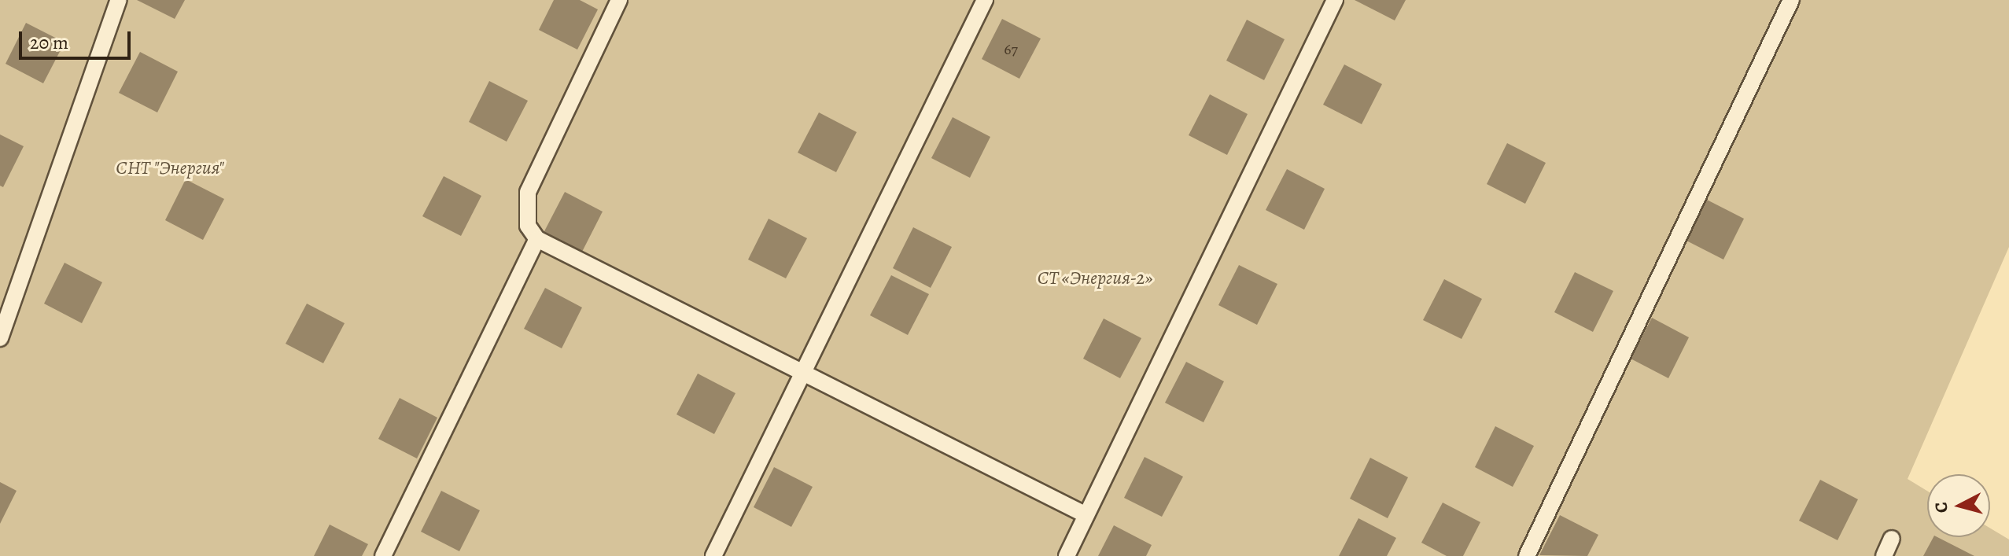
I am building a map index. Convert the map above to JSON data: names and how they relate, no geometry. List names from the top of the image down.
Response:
{
  "parks": ["СНТ \"Энергия\"", "СТ «Энергия-2»"],
  "house_numbers": ["67"],
  "scale_bar": "20 m",
  "north": "left"
}
